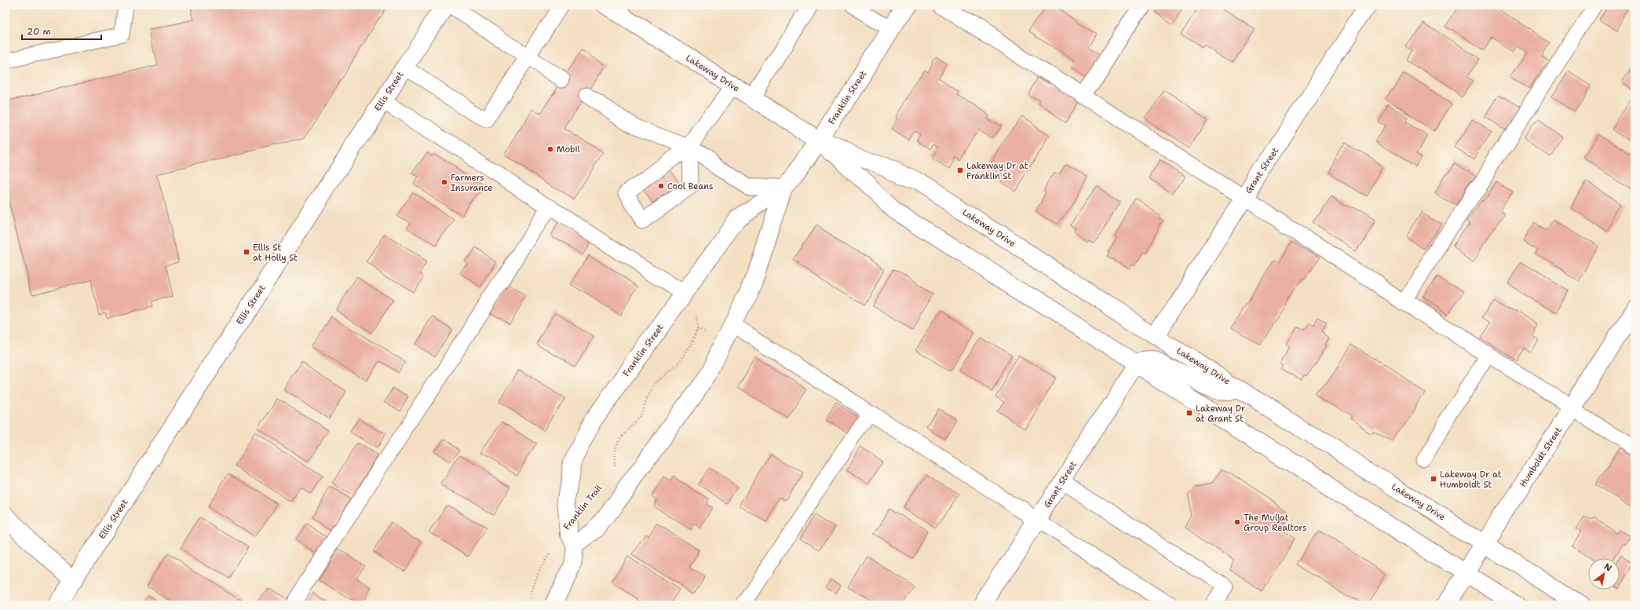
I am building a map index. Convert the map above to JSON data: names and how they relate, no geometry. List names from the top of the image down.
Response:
{
  "streets": {
    "main road": [
      "Lakeway Drive",
      "Ellis Street",
      "Franklin Street",
      "Grant Street",
      "Humboldt Street"
    ],
    "path": ["Franklin Trail"]
  },
  "crossings": [
    ["Lakeway Drive", "Franklin Street"],
    ["Lakeway Drive", "Grant Street"],
    ["Lakeway Drive", "Humboldt Street"],
    ["Franklin Street", "Franklin Trail"]
  ],
  "places": {
    "other": [
      "Mobil",
      "Farmers Insurance",
      "Cool Beans",
      "The Muljat Group Realtors"
    ],
    "transit": [
      "Lakeway Dr at Franklin St",
      "Ellis St at Holly St",
      "Lakeway Dr at Grant St",
      "Lakeway Dr at Humboldt St"
    ]
  },
  "scale_bar": "20 m",
  "north": "top right"
}
